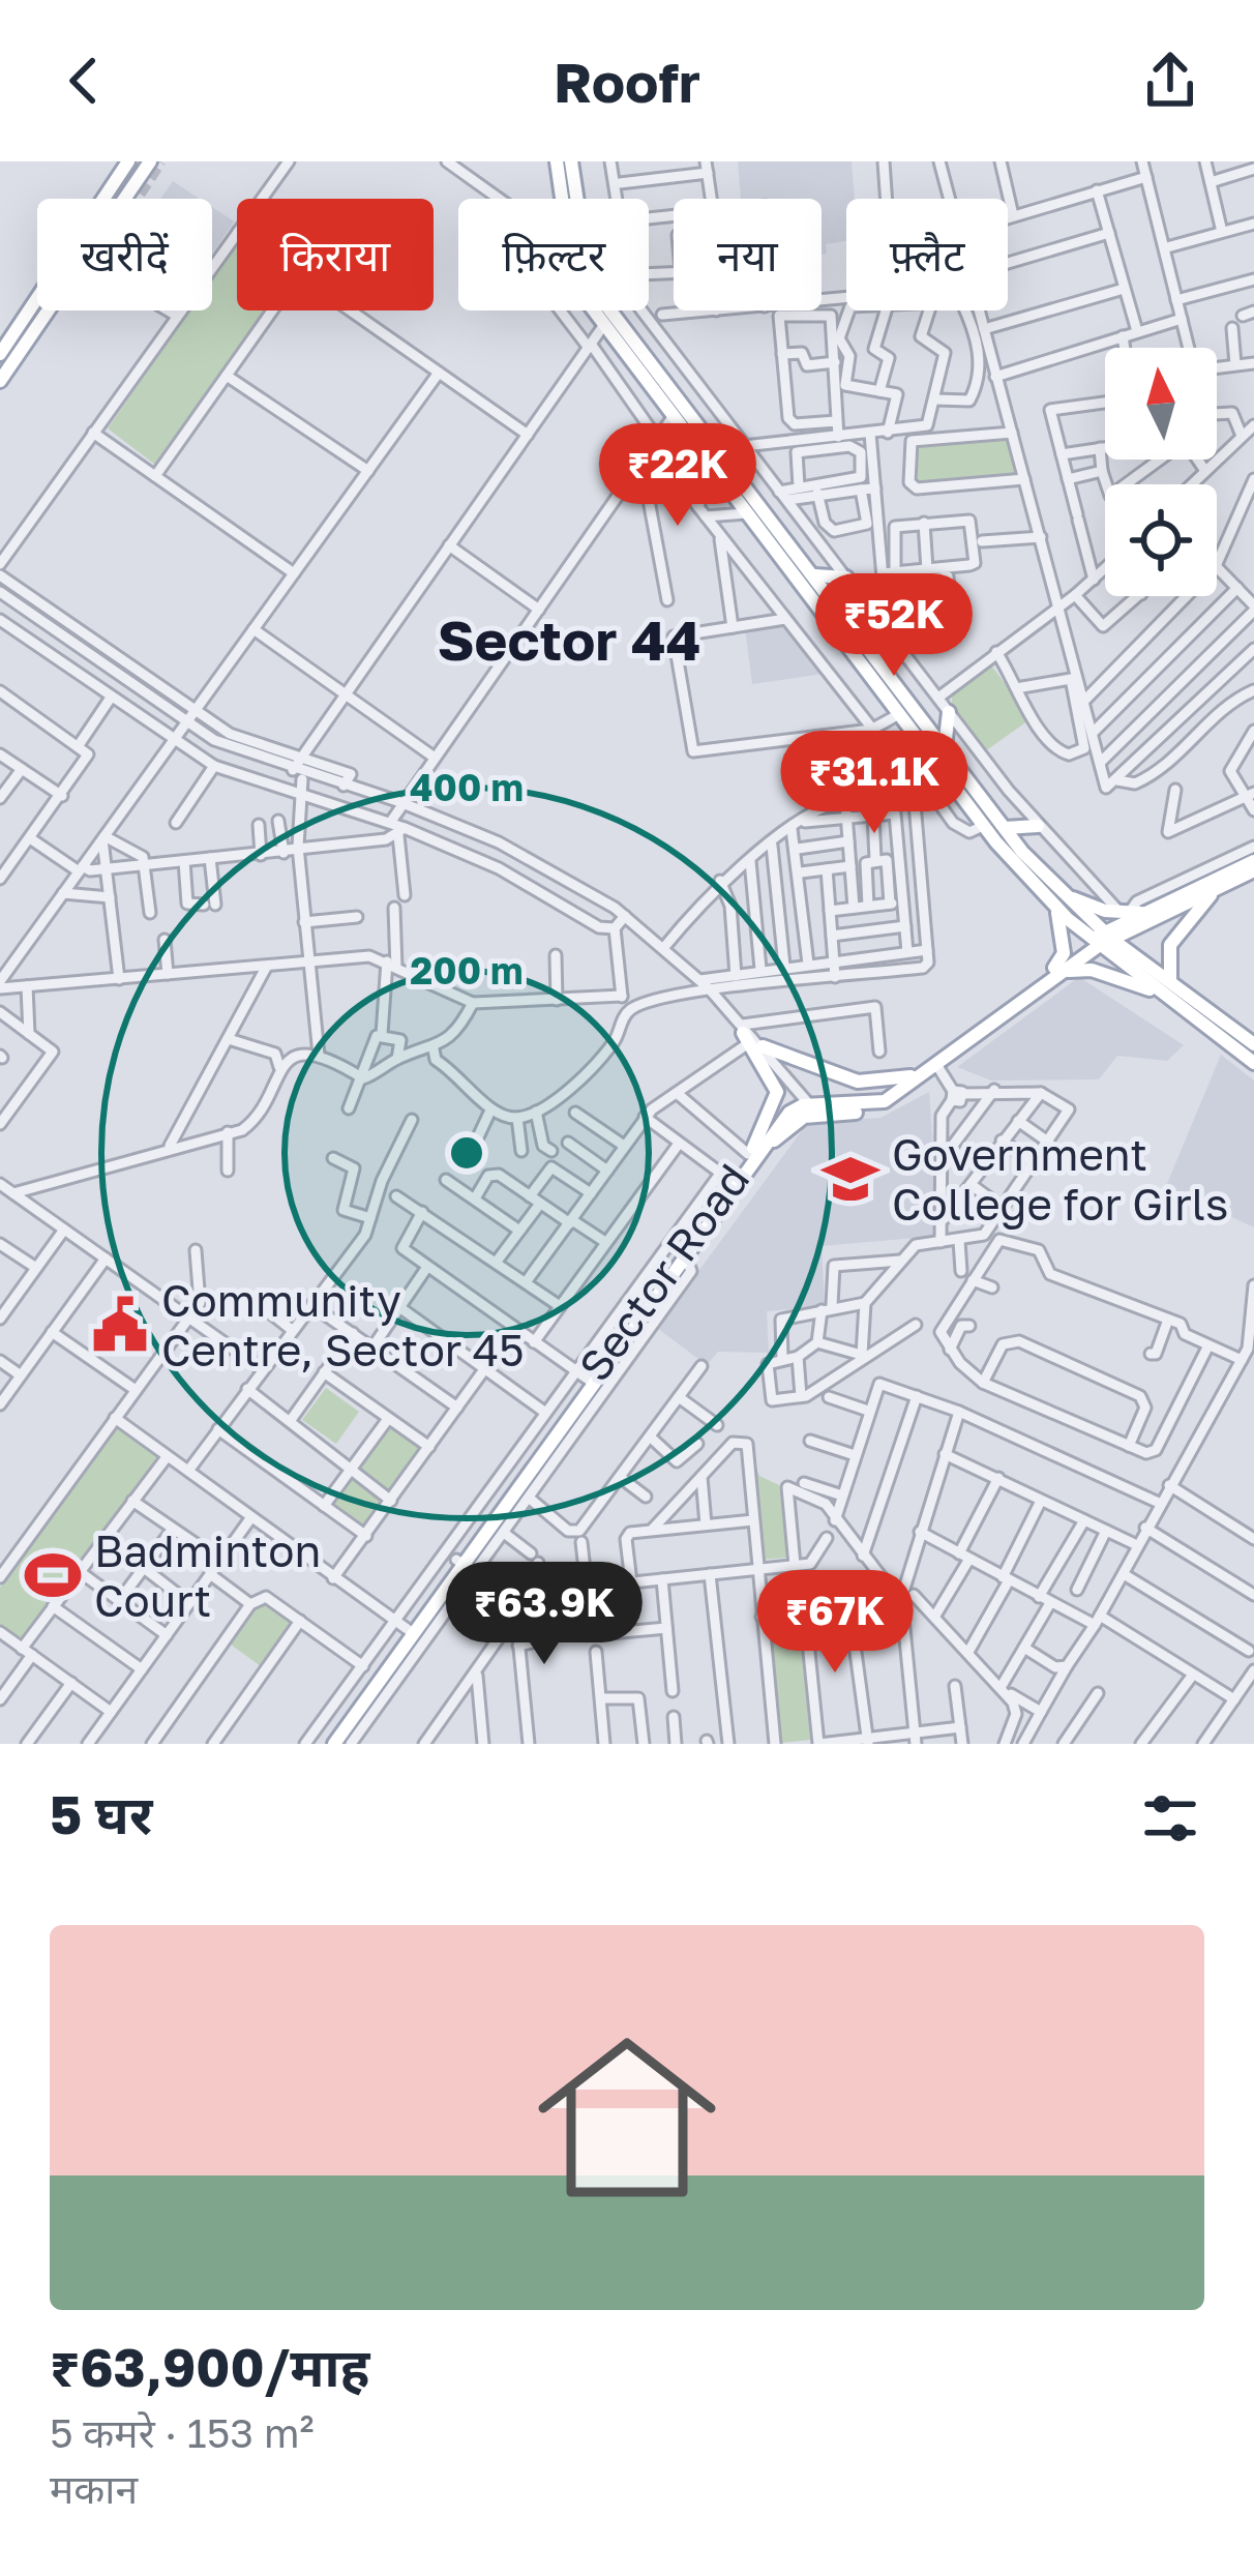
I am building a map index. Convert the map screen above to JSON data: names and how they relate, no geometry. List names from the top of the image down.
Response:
{
  "streets": {
    "main road": ["Sector Road"]
  },
  "districts": ["Sector 44"],
  "places": {
    "school or university": ["Government College for Girls"],
    "public building": ["Community Centre, Sector 45"],
    "sports": ["Badminton Court"]
  },
  "north": "top",
  "page": {
    "header": "Roofr",
    "chip": [
      "खरीदें",
      "किराया",
      "फ़िल्टर",
      "नया",
      "फ़्लैट"
    ],
    "price": [
      "₹22K",
      "₹52K",
      "₹31.1K",
      "₹63.9K",
      "₹67K"
    ],
    "heading": "5 घर",
    "list": [
      {
        "name": "₹63,900/माह",
        "note": "5 कमरे · 153 m² · मकान"
      }
    ]
  },
  "rings": ["400 m", "200 m"]
}
